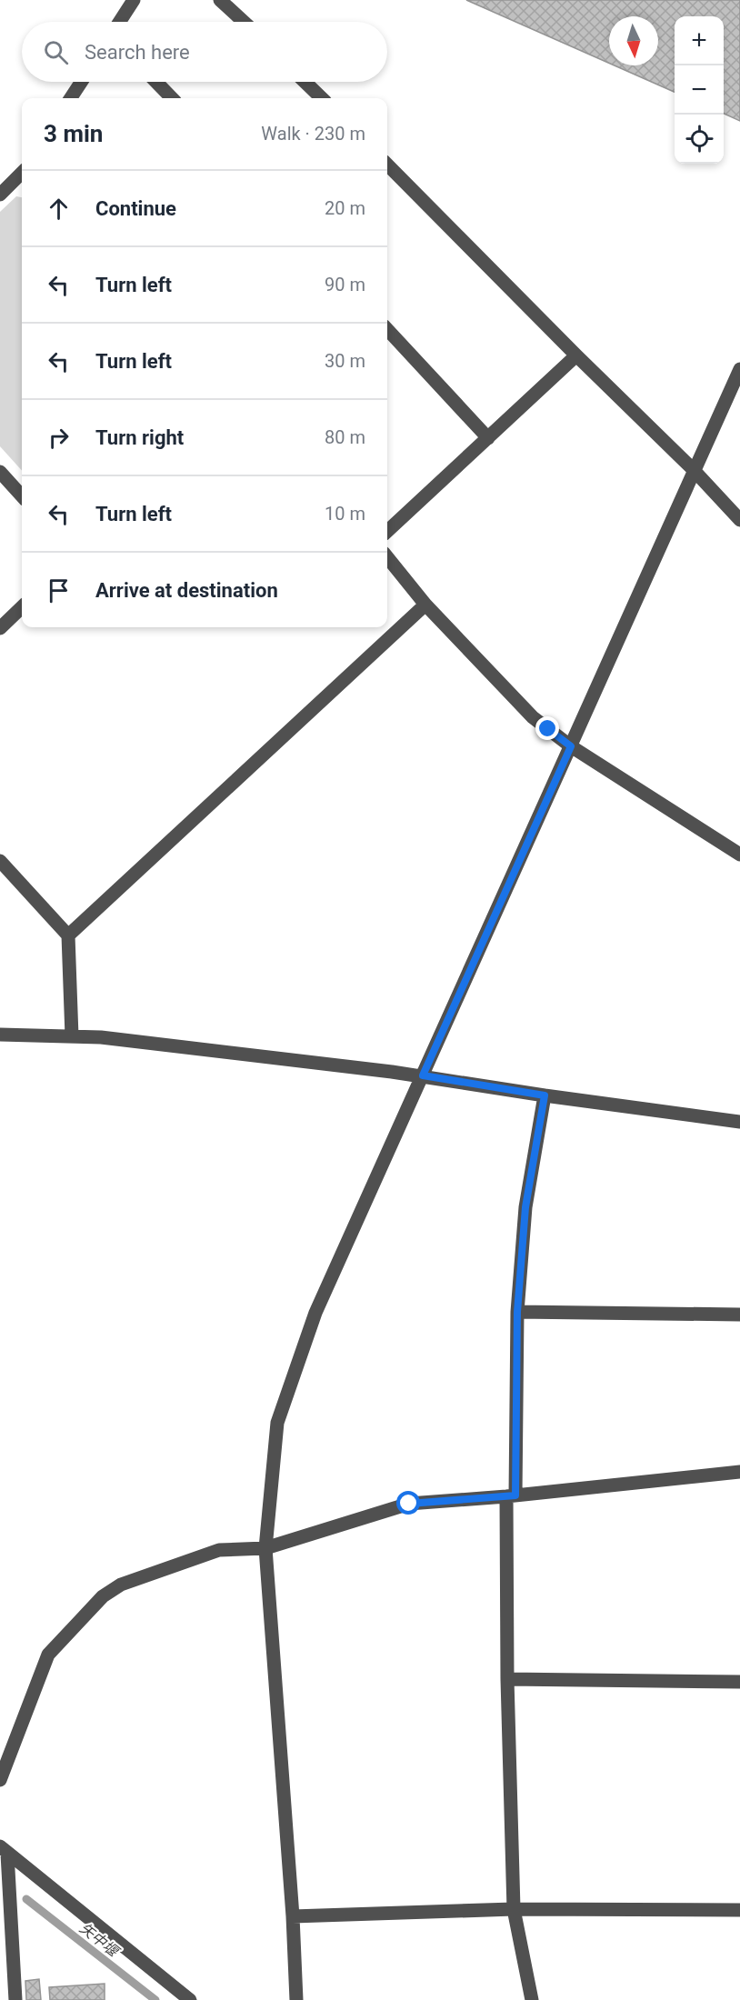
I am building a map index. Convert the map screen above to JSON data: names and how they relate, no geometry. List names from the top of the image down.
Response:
{
  "water": ["矢中堰"],
  "north": "bottom",
  "page": {
    "map_buttons": ["+", "−"],
    "search": "Search here",
    "heading": ["3 min", "Walk · 230 m"],
    "list": [
      ["Continue", "20 m"],
      ["Turn left", "90 m"],
      ["Turn left", "30 m"],
      ["Turn right", "80 m"],
      ["Turn left", "10 m"],
      "Arrive at destination"
    ]
  }
}
